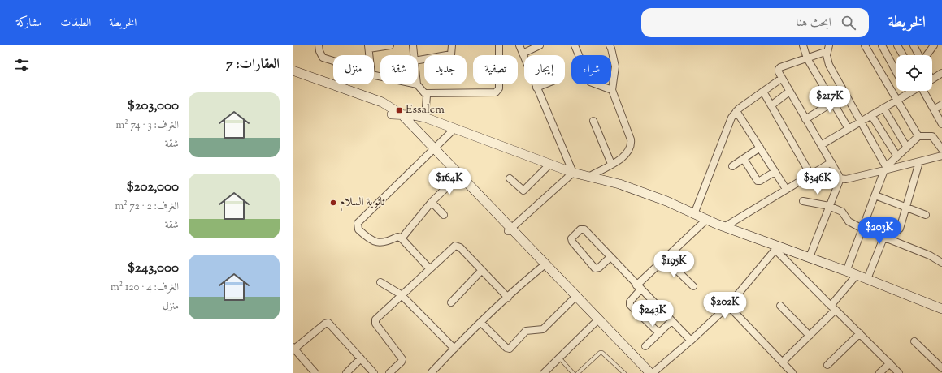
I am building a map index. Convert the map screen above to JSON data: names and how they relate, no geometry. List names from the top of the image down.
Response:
{
  "places": {
    "transit": ["Essalem"],
    "other": ["ثانوية السلام"]
  },
  "page": {
    "header": "الخريطة",
    "search": "ابحث هنا",
    "nav": ["الخريطة", "الطبقات", "مشاركة"],
    "heading": "العقارات: 7",
    "chip": [
      "شراء",
      "إيجار",
      "تصفية",
      "جديد",
      "شقة",
      "منزل"
    ],
    "list": [
      {
        "name": "$203,000",
        "note": "الغرف: 3 · 74 m² · شقة"
      },
      {
        "name": "$202,000",
        "note": "الغرف: 2 · 72 m² · شقة"
      },
      {
        "name": "$243,000",
        "note": "الغرف: 4 · 120 m² · منزل"
      }
    ],
    "price": [
      "$217K",
      "$164K",
      "$346K",
      "$203K",
      "$195K",
      "$202K",
      "$243K"
    ]
  }
}
